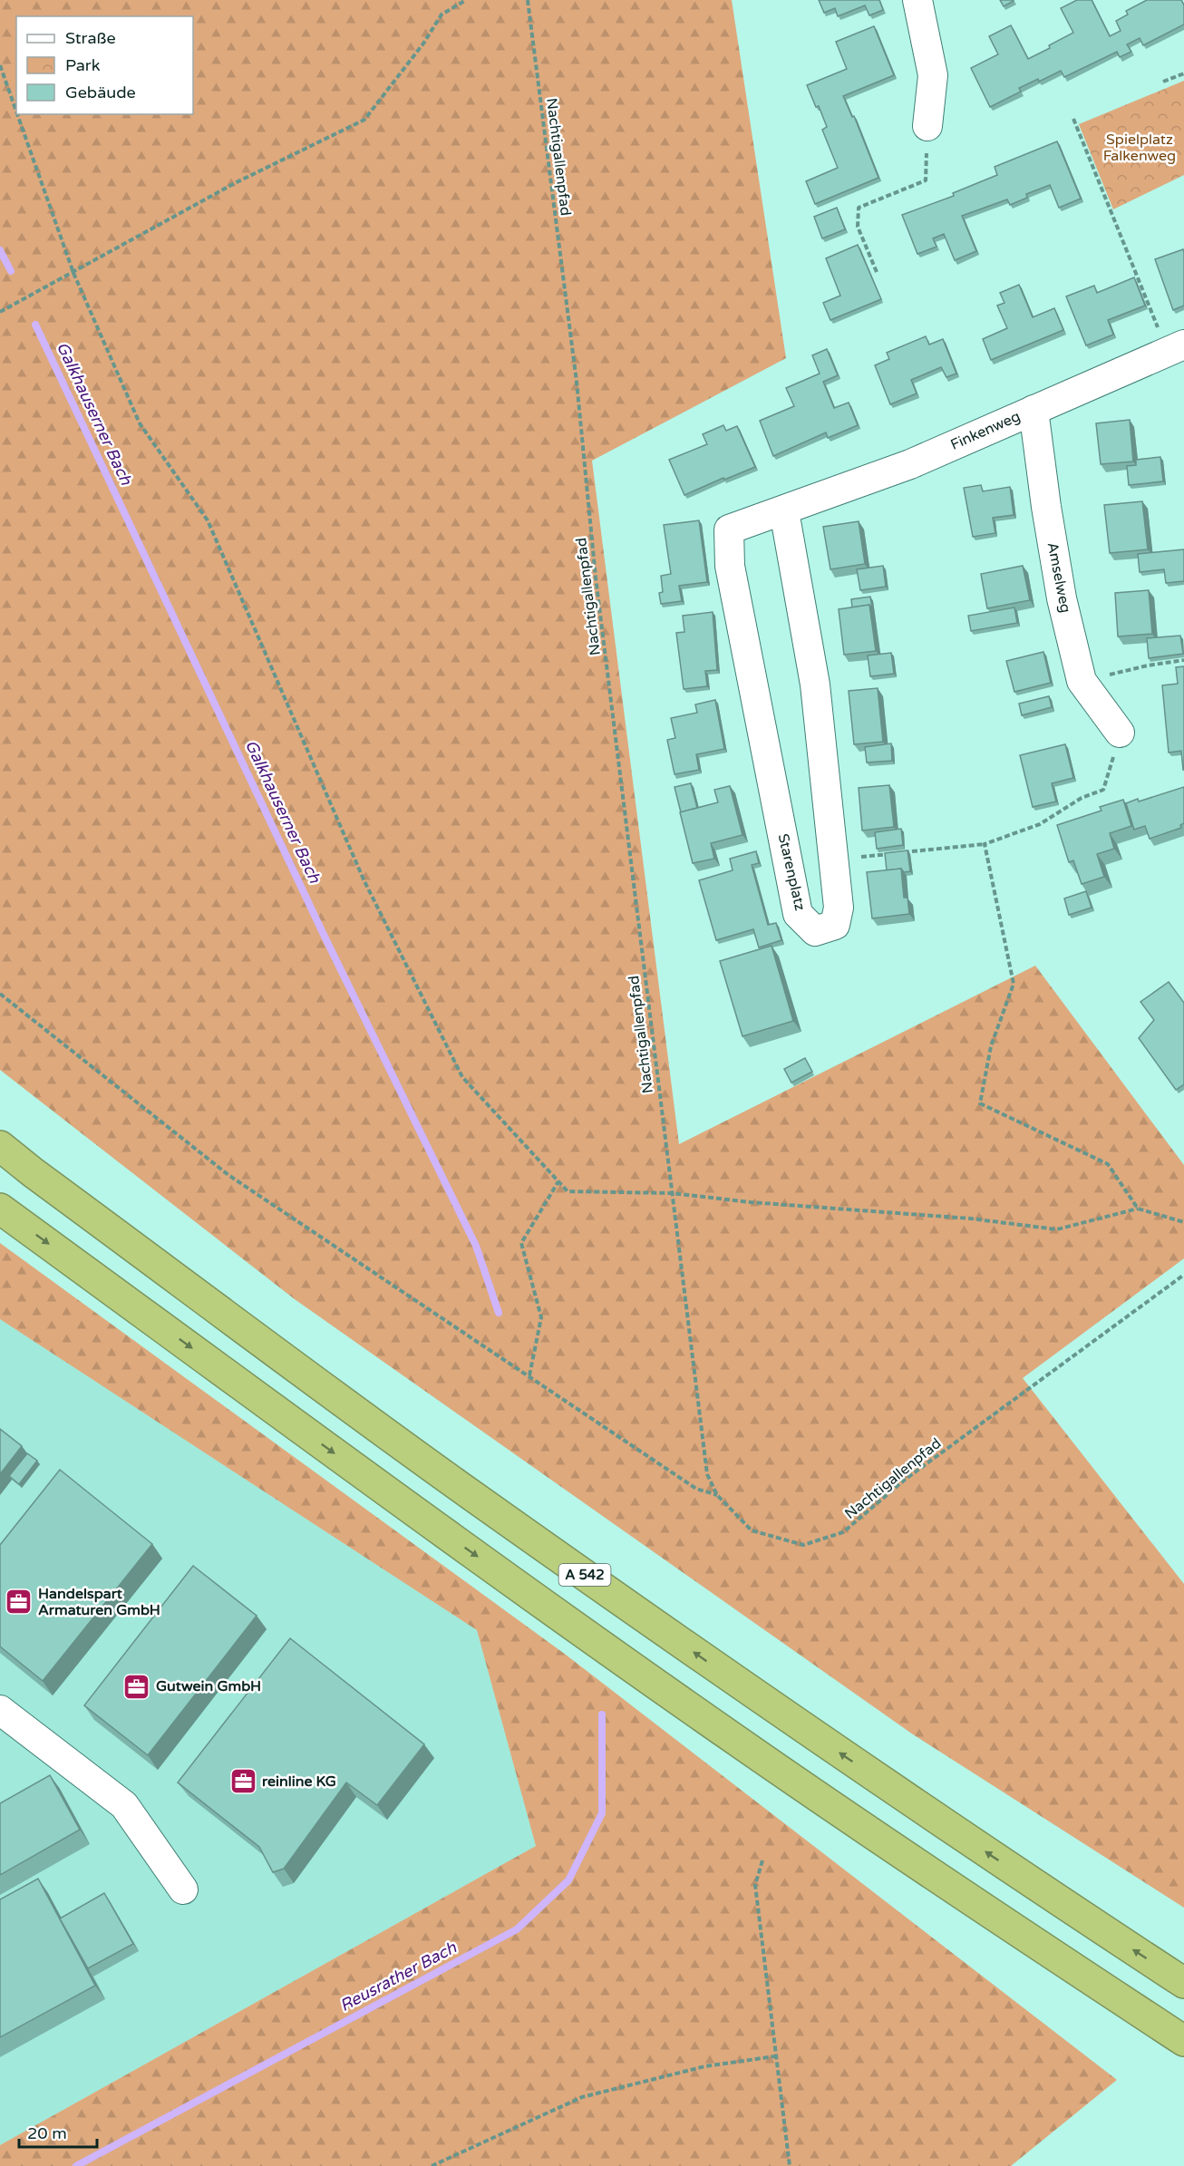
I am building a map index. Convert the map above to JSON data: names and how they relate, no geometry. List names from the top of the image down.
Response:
{
  "streets": {
    "highway": ["A 542"],
    "street": ["Finkenweg", "Amselweg", "Starenplatz"],
    "path": ["Nachtigallenpfad"]
  },
  "crossings": [
    ["Finkenweg", "Amselweg"],
    ["Finkenweg", "Starenplatz"]
  ],
  "water": ["Galkhauserner Bach", "Reusrather Bach"],
  "parks": ["Spielplatz Falkenweg"],
  "places": {
    "office": ["Handelspart Armaturen GmbH", "Gutwein GmbH", "reinline KG"]
  },
  "legend": ["Straße", "Park", "Gebäude"],
  "scale_bar": "20 m"
}
